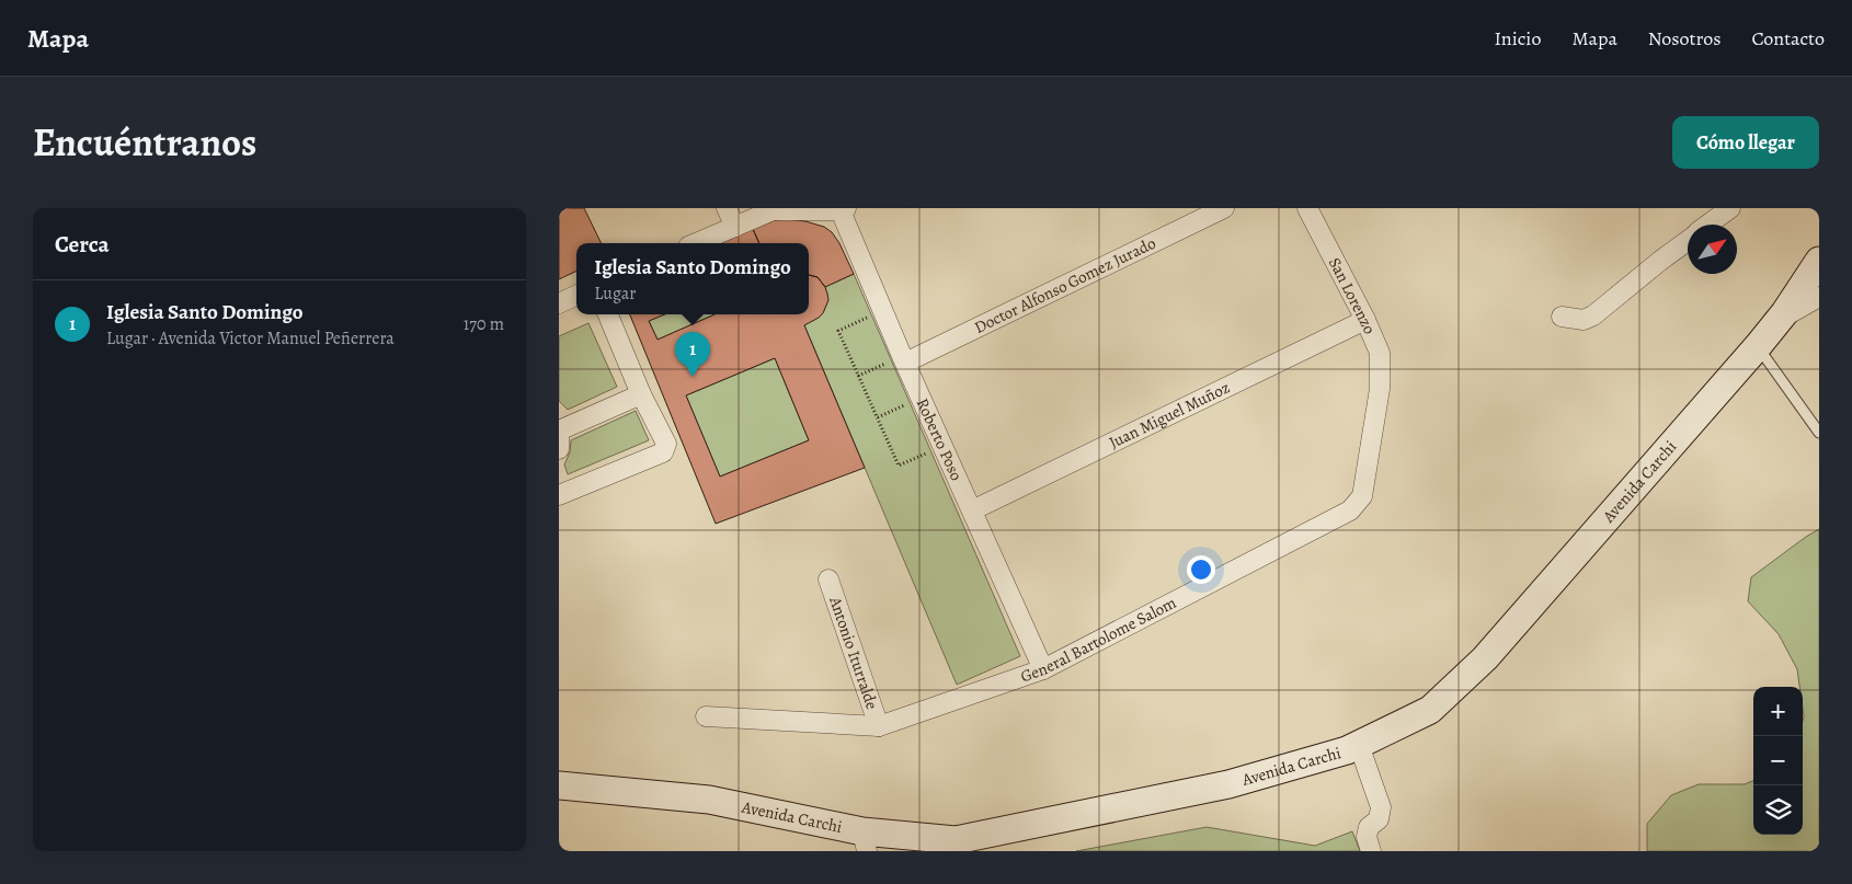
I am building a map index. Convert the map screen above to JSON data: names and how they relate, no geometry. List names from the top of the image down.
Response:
{
  "streets": {
    "street": [
      "Doctor Alfonso Gomez Jurado",
      "San Lorenzo",
      "Juan Miguel Muñoz",
      "Roberto Poso",
      "Avenida Carchi",
      "General Bartolome Salom",
      "Antonio Iturralde"
    ]
  },
  "crossings": [
    ["Doctor Alfonso Gomez Jurado", "Roberto Poso"],
    ["San Lorenzo", "Juan Miguel Muñoz"],
    ["San Lorenzo", "General Bartolome Salom"],
    ["Juan Miguel Muñoz", "Roberto Poso"],
    ["Roberto Poso", "General Bartolome Salom"],
    ["General Bartolome Salom", "Antonio Iturralde"]
  ],
  "north": "top right",
  "page": {
    "header": "Mapa",
    "nav": [
      "Inicio",
      "Mapa",
      "Nosotros",
      "Contacto"
    ],
    "title": "Encuéntranos",
    "buttons": "Cómo llegar",
    "heading": "Cerca",
    "popup": ["Iglesia Santo Domingo", "Lugar"],
    "list": [
      {
        "mark": "1",
        "name": "Iglesia Santo Domingo",
        "note": "Lugar · Avenida Victor Manuel Peñerrera",
        "value": "170 m"
      }
    ],
    "pins": "1",
    "map_buttons": ["+", "−"]
  }
}
